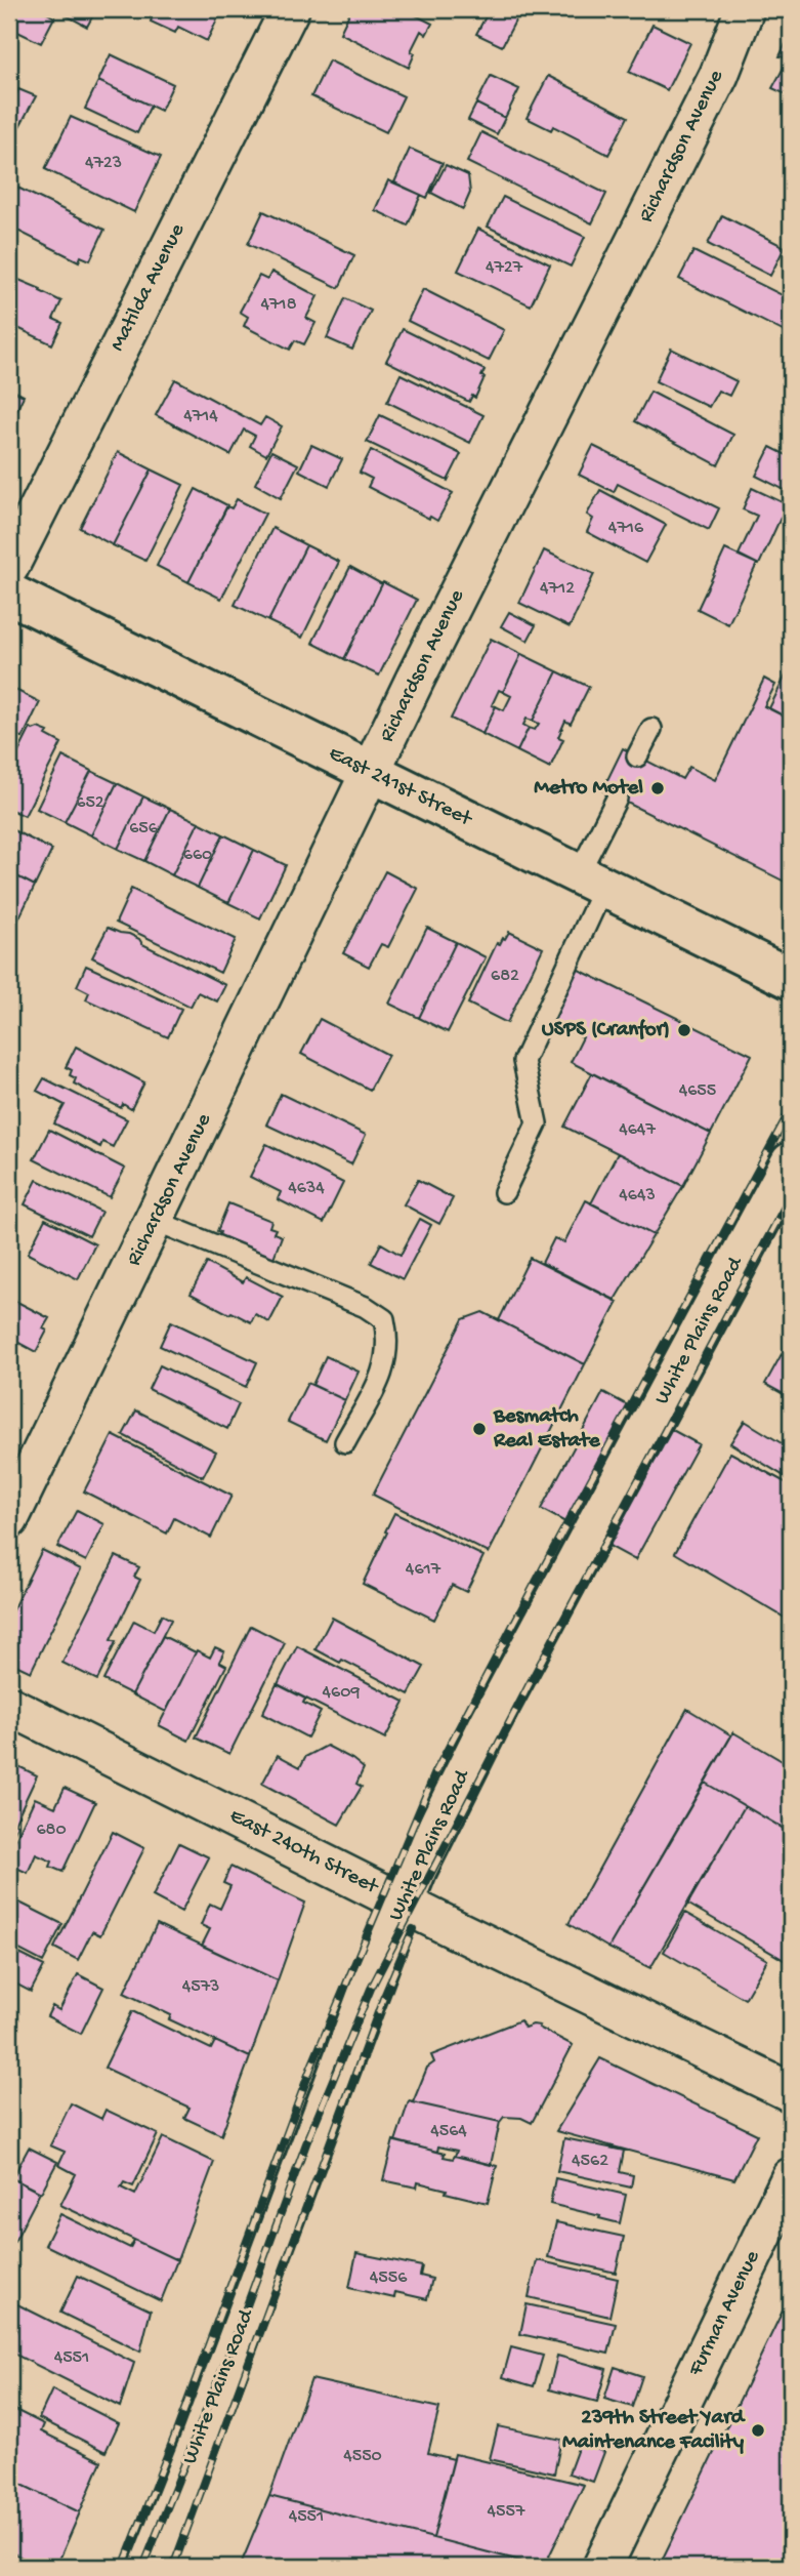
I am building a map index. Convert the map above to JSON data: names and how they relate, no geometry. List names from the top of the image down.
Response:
{
  "streets": {
    "main road": ["East 241st Street", "White Plains Road"],
    "street": [
      "Richardson Avenue",
      "Matilda Avenue",
      "East 240th Street",
      "Furman Avenue"
    ]
  },
  "crossings": [
    ["Richardson Avenue", "East 241st Street"],
    ["White Plains Road", "East 240th Street"]
  ],
  "places": [
    "Metro Motel",
    "USPS (Cranfor)",
    "Besmatch Real Estate",
    "239th Street Yard Maintenance Facility"
  ],
  "house_numbers": [
    "4723",
    "4727",
    "4718",
    "4714",
    "4716",
    "4712",
    "652",
    "656",
    "660",
    "682",
    "4655",
    "4647",
    "4634",
    "4643",
    "4617",
    "4609",
    "680",
    "4573",
    "4564",
    "4562",
    "4556",
    "4551",
    "4550",
    "4557",
    "4551"
  ]
}
